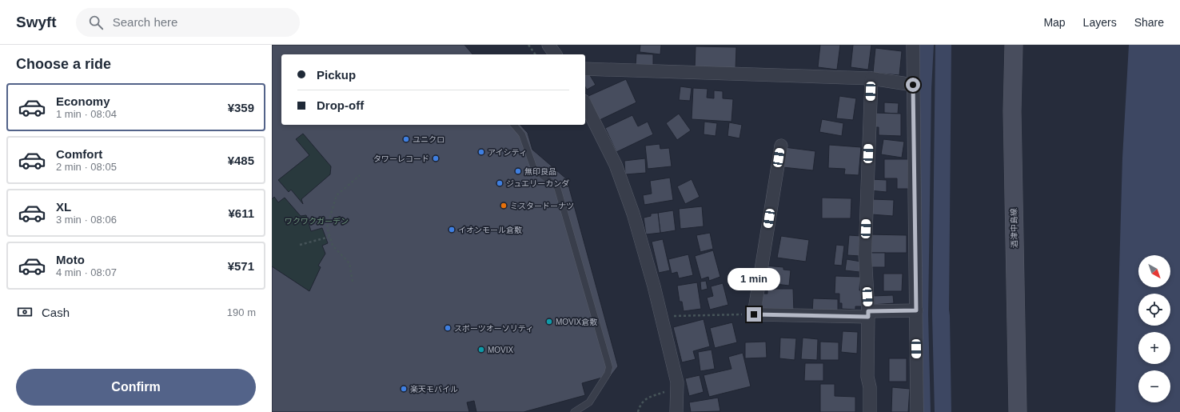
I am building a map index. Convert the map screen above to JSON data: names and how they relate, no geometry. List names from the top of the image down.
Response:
{
  "streets": {
    "main road": ["酒津中島線"]
  },
  "parks": ["ワクワクガーデン"],
  "places": [
    "ユニクロ",
    "アイシティ",
    "タワーレコード",
    "無印良品",
    "ジュエリーカンダ",
    "ミスタードーナツ",
    "イオンモール倉敷",
    "MOVIX倉敷",
    "スポーツオーソリティ",
    "MOVIX",
    "楽天モバイル"
  ],
  "north": "bottom right",
  "page": {
    "header": "Swyft",
    "search": "Search here",
    "nav": ["Map", "Layers", "Share"],
    "heading": "Choose a ride",
    "banner": ["Pickup", "Drop-off"],
    "list": [
      {
        "name": "Economy",
        "note": "1 min · 08:04",
        "value": "¥359"
      },
      {
        "name": "Comfort",
        "note": "2 min · 08:05",
        "value": "¥485"
      },
      {
        "name": "XL",
        "note": "3 min · 08:06",
        "value": "¥611"
      },
      {
        "name": "Moto",
        "note": "4 min · 08:07",
        "value": "¥571"
      }
    ],
    "map_buttons": ["+", "−"],
    "bubble": "1 min",
    "pay": ["Cash", "190 m"],
    "buttons": "Confirm"
  }
}
